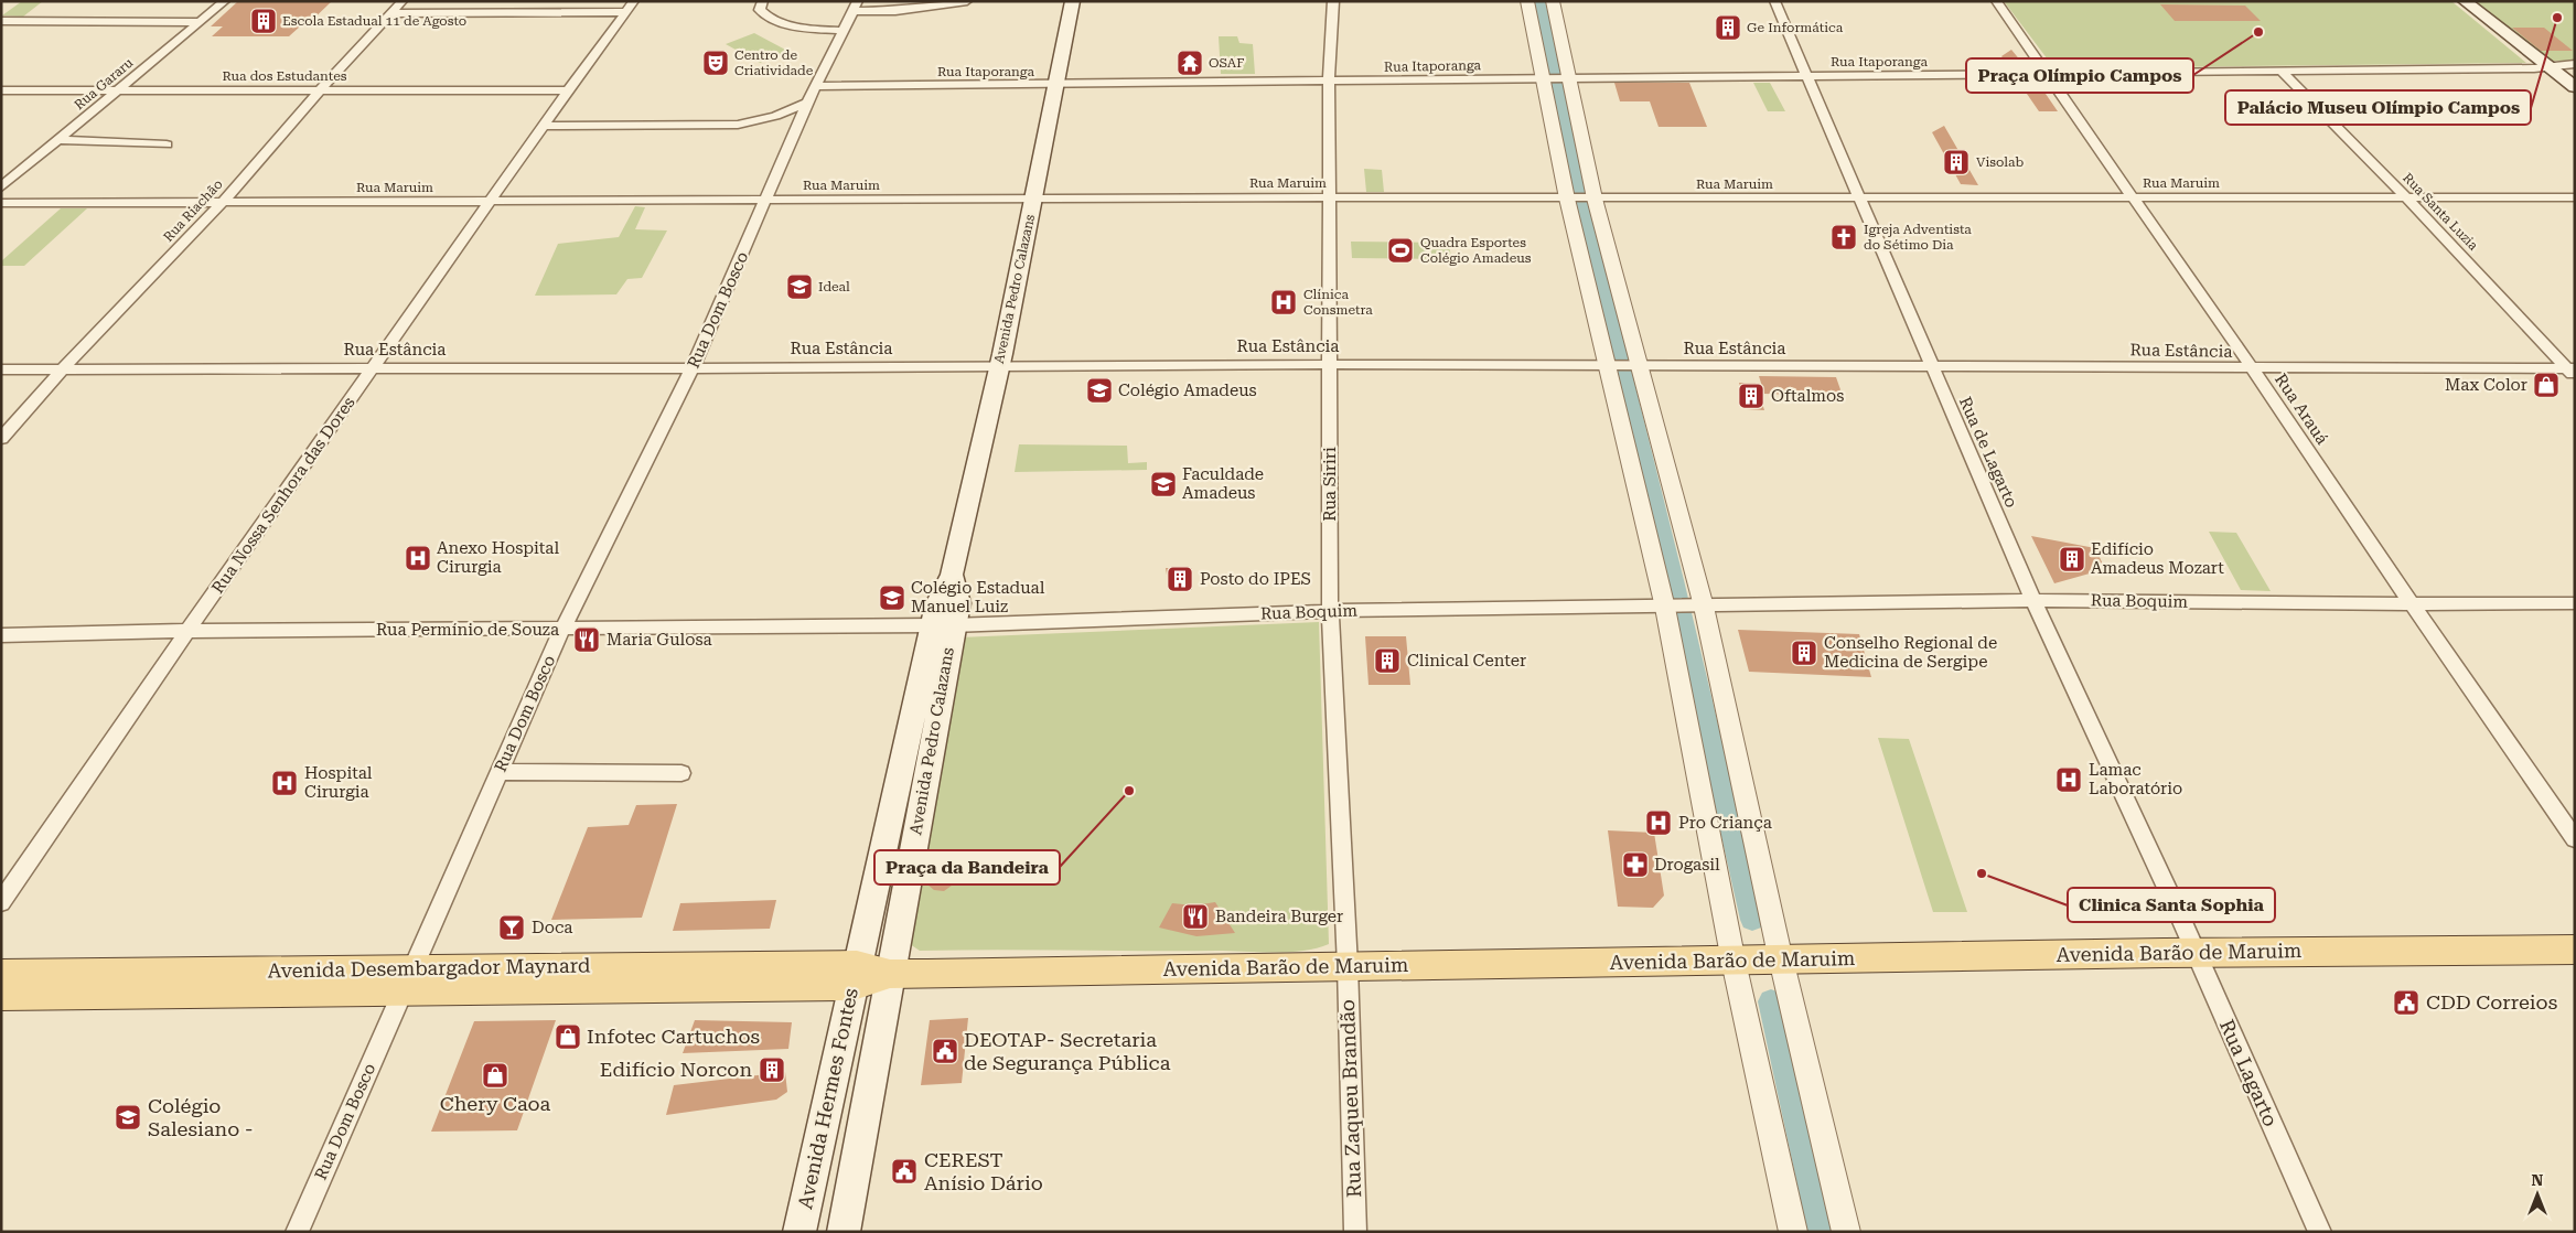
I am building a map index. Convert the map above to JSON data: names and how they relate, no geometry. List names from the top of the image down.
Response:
{
  "streets": {
    "main road": [
      "Avenida Pedro Calazans",
      "Avenida Barão de Maruim",
      "Avenida Desembargador Maynard",
      "Avenida Hermes Fontes"
    ],
    "street": [
      "Rua Itaporanga",
      "Rua dos Estudantes",
      "Rua Gararu",
      "Rua Maruim",
      "Rua Riachão",
      "Rua Santa Luzia",
      "Rua Dom Bosco",
      "Rua Estância",
      "Rua Arauá",
      "Rua de Lagarto",
      "Rua Siriri",
      "Rua Nossa Senhora das Dores",
      "Rua Boquim",
      "Rua Permínio de Souza",
      "Rua Lagarto",
      "Rua Zaqueu Brandão"
    ]
  },
  "crossings": [
    ["Rua Itaporanga", "Rua Santa Luzia"],
    ["Rua Itaporanga", "Avenida Pedro Calazans"],
    ["Rua Itaporanga", "Rua Dom Bosco"],
    ["Rua Itaporanga", "Rua Arauá"],
    ["Rua Itaporanga", "Rua de Lagarto"],
    ["Rua Itaporanga", "Rua Siriri"],
    ["Rua dos Estudantes", "Rua Gararu"],
    ["Rua dos Estudantes", "Rua Riachão"],
    ["Rua dos Estudantes", "Rua Nossa Senhora das Dores"],
    ["Rua Maruim", "Rua Riachão"],
    ["Rua Maruim", "Rua Santa Luzia"],
    ["Rua Maruim", "Avenida Pedro Calazans"],
    ["Rua Maruim", "Rua Dom Bosco"],
    ["Rua Maruim", "Rua Arauá"],
    ["Rua Maruim", "Rua de Lagarto"],
    ["Rua Maruim", "Rua Siriri"],
    ["Rua Maruim", "Rua Nossa Senhora das Dores"],
    ["Rua Riachão", "Rua Estância"],
    ["Rua Santa Luzia", "Rua Estância"],
    ["Avenida Pedro Calazans", "Rua Estância"],
    ["Avenida Pedro Calazans", "Rua Boquim"],
    ["Avenida Pedro Calazans", "Rua Permínio de Souza"],
    ["Avenida Pedro Calazans", "Avenida Barão de Maruim"],
    ["Avenida Pedro Calazans", "Avenida Desembargador Maynard"],
    ["Avenida Pedro Calazans", "Avenida Hermes Fontes"],
    ["Rua Dom Bosco", "Rua Estância"],
    ["Rua Dom Bosco", "Rua Permínio de Souza"],
    ["Rua Dom Bosco", "Avenida Desembargador Maynard"],
    ["Rua Estância", "Rua Arauá"],
    ["Rua Estância", "Rua de Lagarto"],
    ["Rua Estância", "Rua Siriri"],
    ["Rua Estância", "Rua Nossa Senhora das Dores"],
    ["Rua Arauá", "Rua Boquim"],
    ["Rua de Lagarto", "Rua Boquim"],
    ["Rua de Lagarto", "Rua Lagarto"],
    ["Rua Siriri", "Rua Boquim"],
    ["Rua Siriri", "Avenida Barão de Maruim"],
    ["Rua Siriri", "Rua Zaqueu Brandão"],
    ["Rua Nossa Senhora das Dores", "Rua Permínio de Souza"],
    ["Rua Boquim", "Rua Permínio de Souza"],
    ["Avenida Barão de Maruim", "Avenida Desembargador Maynard"],
    ["Avenida Barão de Maruim", "Rua Lagarto"],
    ["Avenida Barão de Maruim", "Avenida Hermes Fontes"],
    ["Avenida Barão de Maruim", "Rua Zaqueu Brandão"],
    ["Avenida Desembargador Maynard", "Avenida Hermes Fontes"]
  ],
  "places": {
    "other": [
      "Palácio Museu Olímpio Campos",
      "Praça Olímpio Campos",
      "Praça da Bandeira",
      "Clinica Santa Sophia"
    ],
    "building": [
      "Escola Estadual 11 de Agosto",
      "Ge Informática",
      "Visolab",
      "Oftalmos",
      "Edifício Amadeus Mozart",
      "Posto do IPES",
      "Conselho Regional de Medicina de Sergipe",
      "Clinical Center",
      "Edifício Norcon"
    ],
    "theatre": ["Centro de Criatividade"],
    "temple": ["OSAF"],
    "church": ["Igreja Adventista do Sétimo Dia"],
    "sports": ["Quadra Esportes Colégio Amadeus"],
    "school or university": [
      "Ideal",
      "Colégio Amadeus",
      "Faculdade Amadeus",
      "Colégio Estadual Manuel Luiz",
      "Colégio Salesiano -"
    ],
    "hospital": [
      "Clínica Consmetra",
      "Anexo Hospital Cirurgia",
      "Lamac Laboratório",
      "Hospital Cirurgia",
      "Pro Criança"
    ],
    "shop": ["Max Color", "Infotec Cartuchos", "Chery Caoa"],
    "restaurant": ["Maria Gulosa", "Bandeira Burger"],
    "pharmacy": ["Drogasil"],
    "bar": ["Doca"],
    "public building": ["CDD Correios", "DEOTAP- Secretaria de Segurança Pública", "CEREST Anísio Dário"]
  },
  "north": "top"
}
